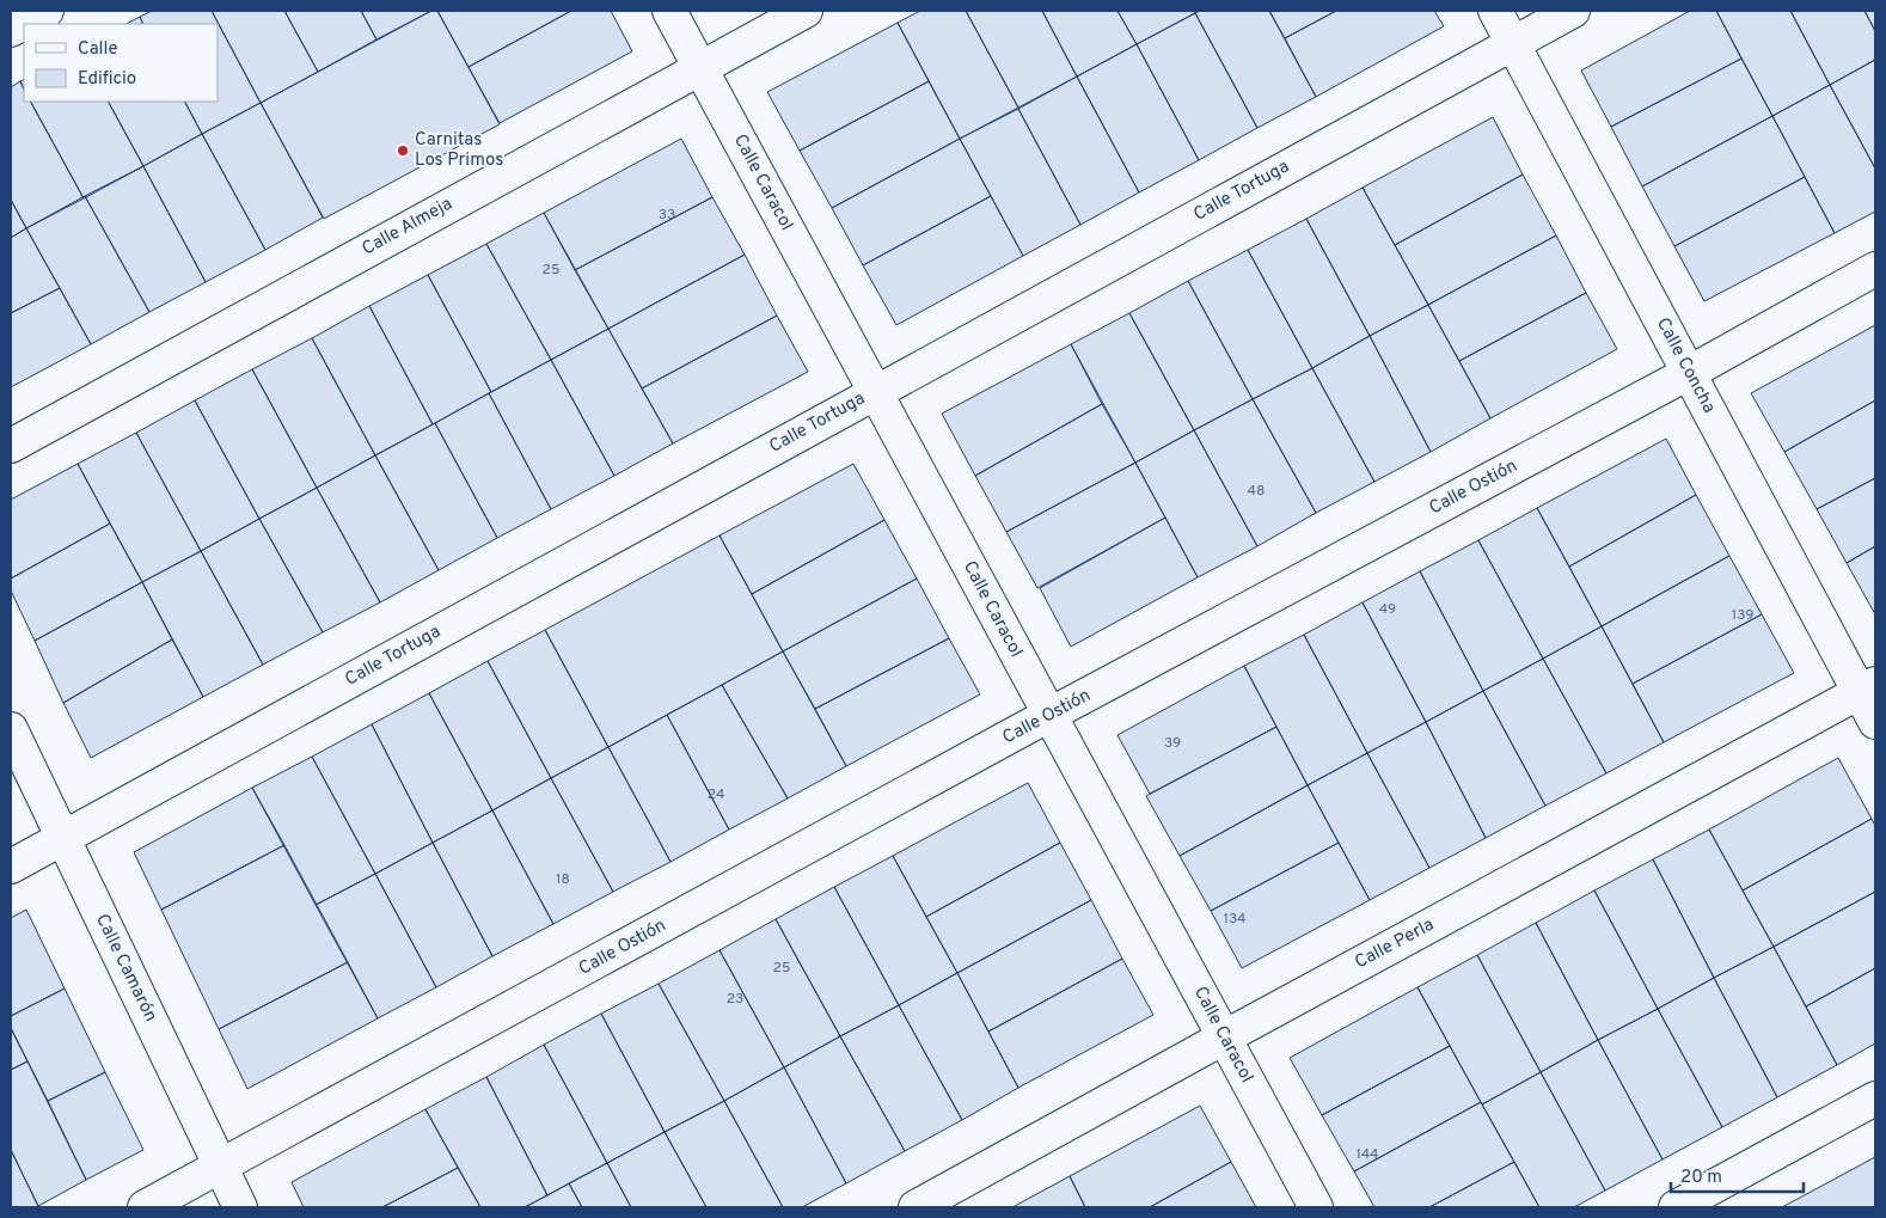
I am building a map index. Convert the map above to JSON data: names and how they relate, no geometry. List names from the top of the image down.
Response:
{
  "streets": {
    "street": [
      "Calle Caracol",
      "Calle Tortuga",
      "Calle Almeja",
      "Calle Concha",
      "Calle Ostión",
      "Calle Perla",
      "Calle Camarón"
    ]
  },
  "crossings": [
    ["Calle Caracol", "Calle Tortuga"],
    ["Calle Caracol", "Calle Almeja"],
    ["Calle Caracol", "Calle Ostión"],
    ["Calle Caracol", "Calle Perla"],
    ["Calle Tortuga", "Calle Concha"],
    ["Calle Tortuga", "Calle Camarón"],
    ["Calle Concha", "Calle Ostión"],
    ["Calle Concha", "Calle Perla"],
    ["Calle Ostión", "Calle Camarón"]
  ],
  "places": ["Carnitas Los Primos"],
  "house_numbers": [
    "33",
    "25",
    "48",
    "49",
    "139",
    "39",
    "24",
    "18",
    "134",
    "25",
    "23",
    "144"
  ],
  "legend": ["Calle", "Edificio"],
  "scale_bar": "20 m"
}
